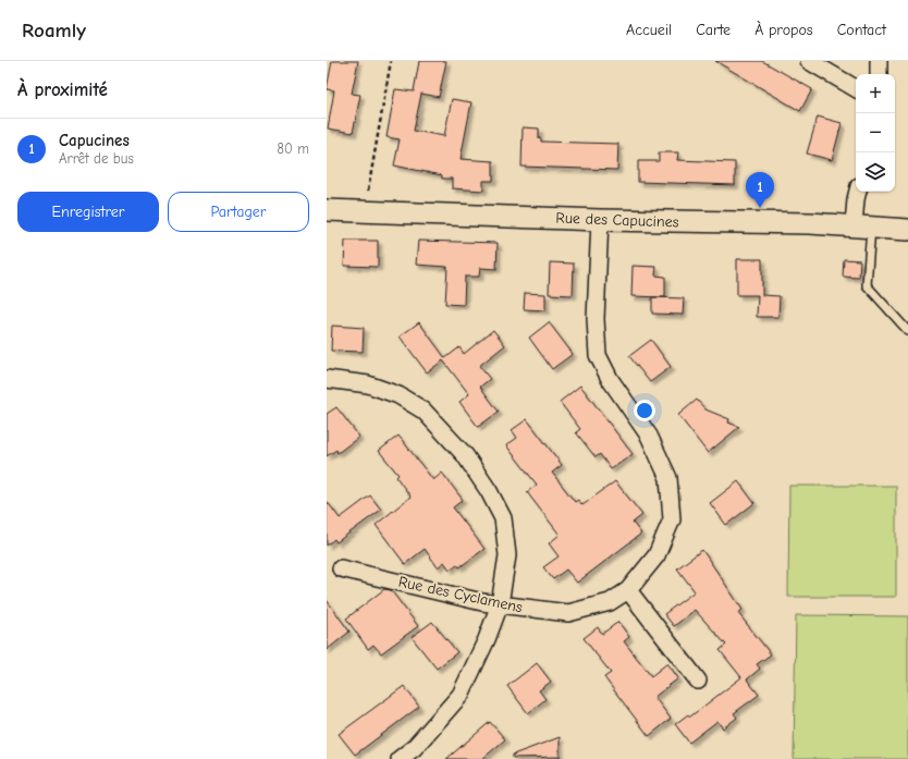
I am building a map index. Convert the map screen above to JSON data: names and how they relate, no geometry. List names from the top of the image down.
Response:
{
  "streets": {
    "street": ["Rue des Capucines", "Rue des Cyclamens"]
  },
  "crossings": [
    ["Rue des Capucines", "Rue des Cyclamens"]
  ],
  "page": {
    "header": "Roamly",
    "nav": [
      "Accueil",
      "Carte",
      "À propos",
      "Contact"
    ],
    "heading": "À proximité",
    "map_buttons": ["+", "−"],
    "list": [
      {
        "mark": "1",
        "name": "Capucines",
        "note": "Arrêt de bus",
        "value": "80 m"
      }
    ],
    "pins": "1",
    "buttons": ["Enregistrer", "Partager"]
  }
}
